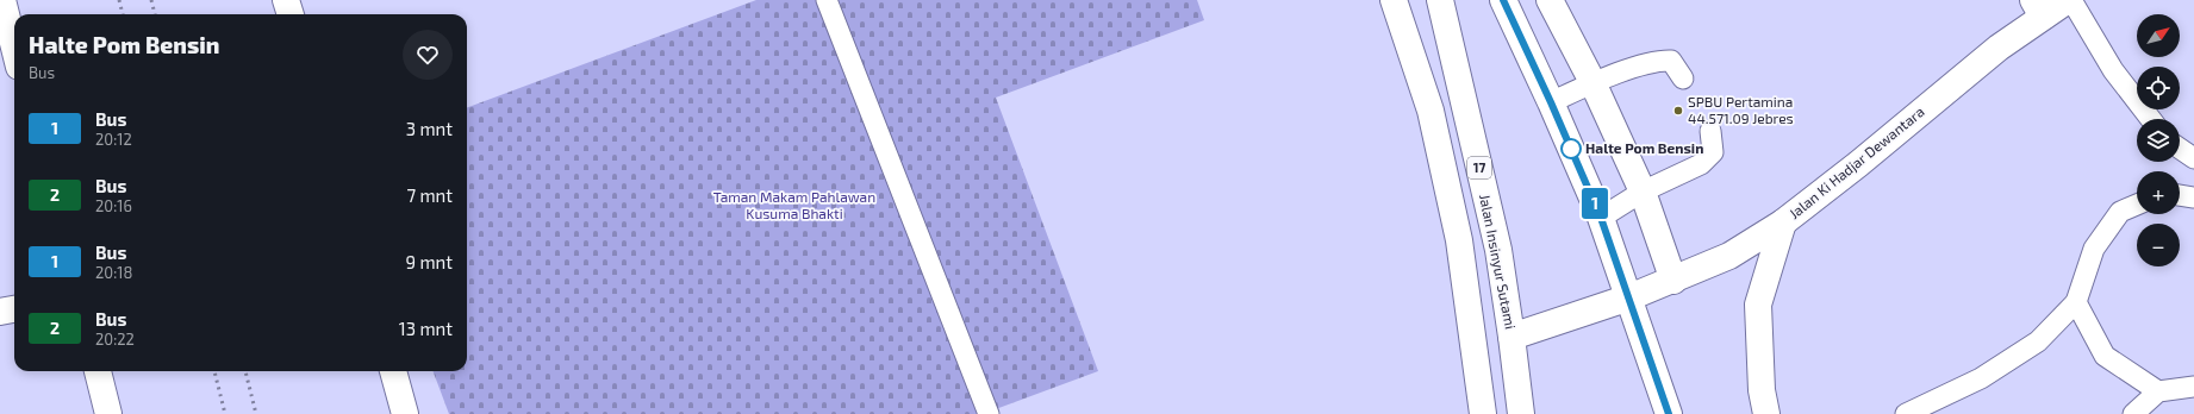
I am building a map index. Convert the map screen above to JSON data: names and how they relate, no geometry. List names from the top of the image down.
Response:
{
  "streets": {
    "main road": ["Jalan Ki Hadjar Dewantara", "17", "Jalan Insinyur Sutami"]
  },
  "crossings": [
    ["Jalan Ki Hadjar Dewantara", "Jalan Insinyur Sutami"]
  ],
  "parks": ["Taman Makam Pahlawan Kusuma Bhakti"],
  "places": ["SPBU Pertamina 44.571.09 Jebres", "Halte Pom Bensin"],
  "lines": ["bus line 1"],
  "north": "top right",
  "page": {
    "on_map": "1",
    "map_buttons": ["+", "−"],
    "heading": ["Halte Pom Bensin", "Bus"],
    "list": [
      {
        "mark": "1",
        "name": "Bus",
        "note": "20:12",
        "value": "3 mnt"
      },
      {
        "mark": "2",
        "name": "Bus",
        "note": "20:16",
        "value": "7 mnt"
      },
      {
        "mark": "1",
        "name": "Bus",
        "note": "20:18",
        "value": "9 mnt"
      },
      {
        "mark": "2",
        "name": "Bus",
        "note": "20:22",
        "value": "13 mnt"
      }
    ]
  }
}
